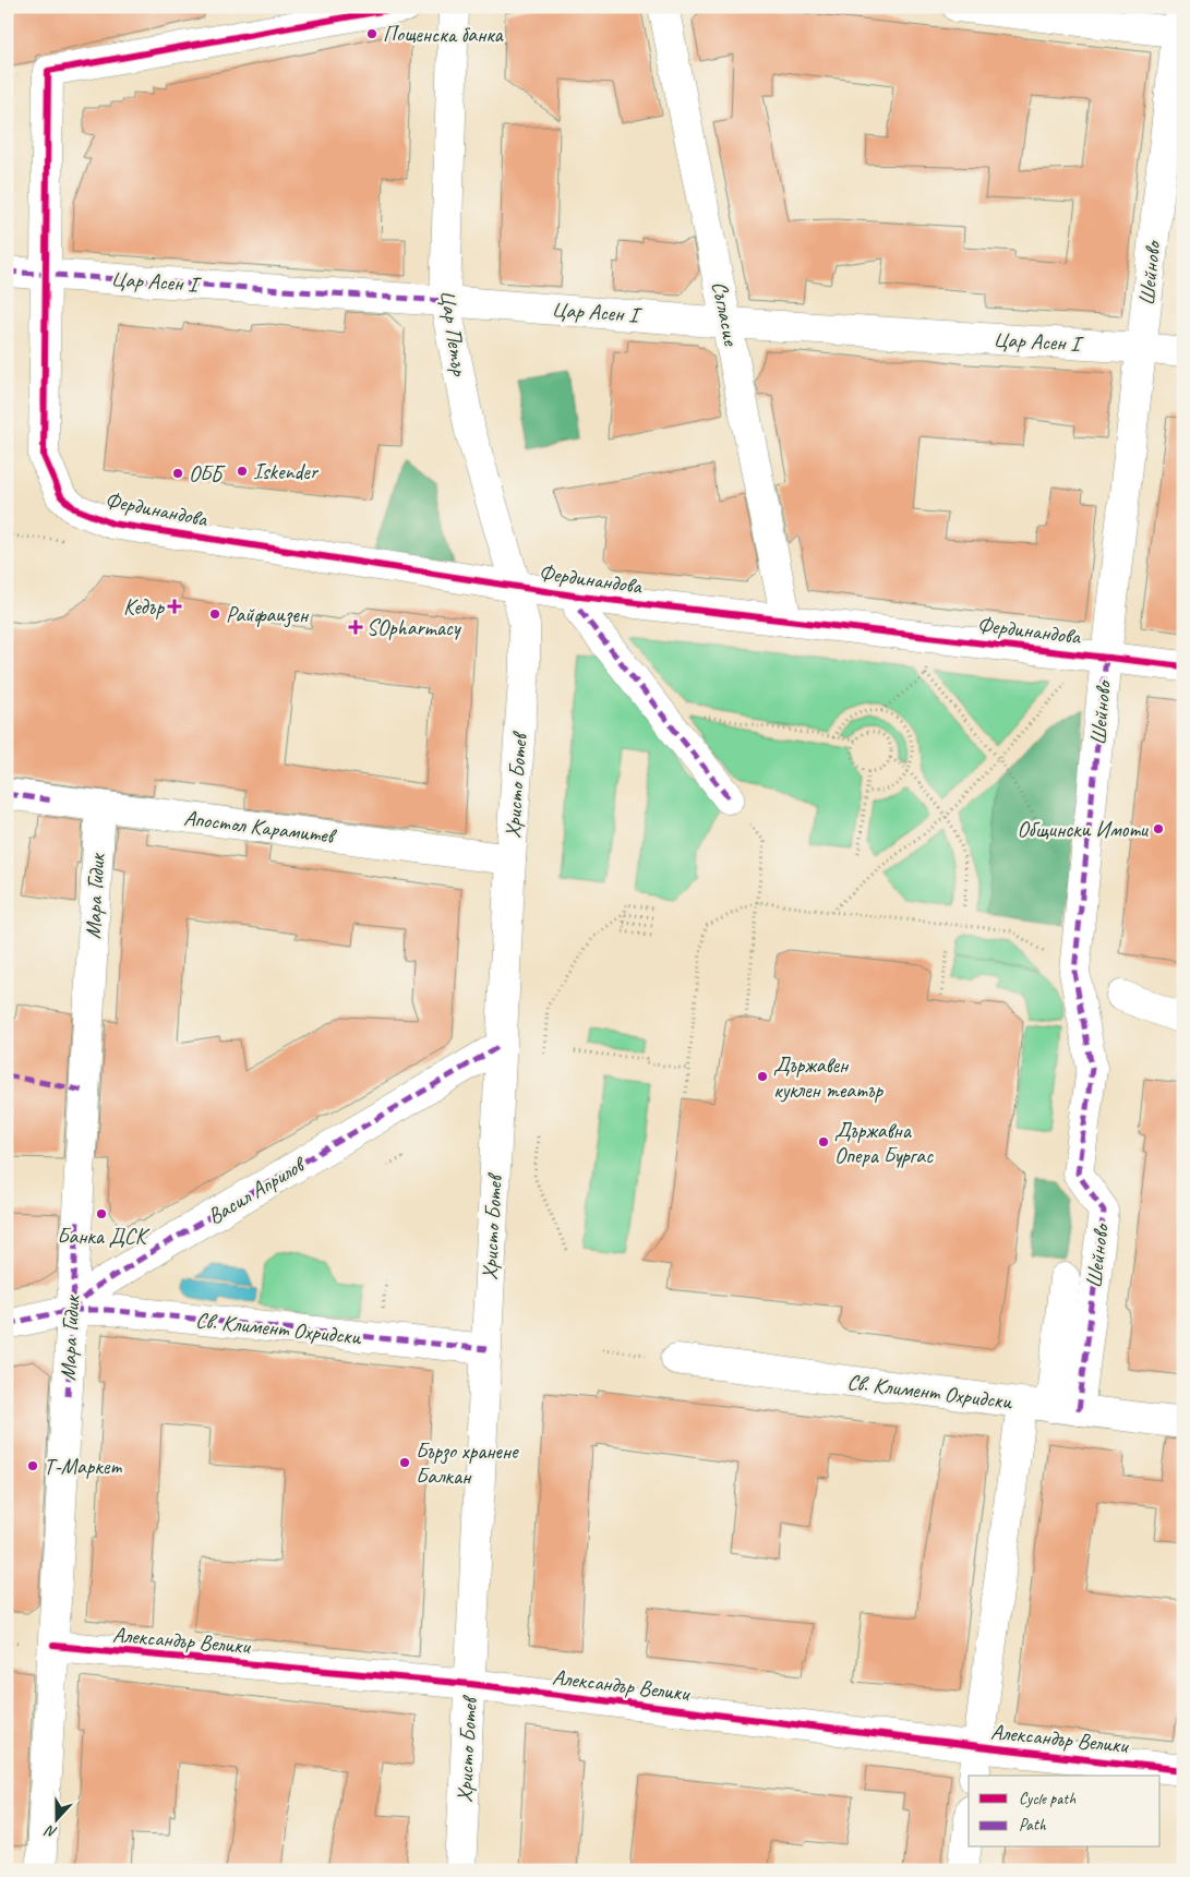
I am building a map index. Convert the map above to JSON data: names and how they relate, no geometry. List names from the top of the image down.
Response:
{
  "streets": {
    "street": [
      "Шейново",
      "Цар Асен I",
      "Съгласие",
      "Цар Петър",
      "Фердинандова",
      "Христо Ботев",
      "Апостол Карамитев",
      "Мара Гидик",
      "Васил Априлов",
      "Св. Климент Охридски",
      "Александър Велики"
    ]
  },
  "crossings": [
    ["Шейново", "Цар Асен I"],
    ["Шейново", "Фердинандова"],
    ["Шейново", "Св. Климент Охридски"],
    ["Шейново", "Александър Велики"],
    ["Цар Асен I", "Съгласие"],
    ["Цар Асен I", "Цар Петър"],
    ["Цар Асен I", "Фердинандова"],
    ["Съгласие", "Фердинандова"],
    ["Цар Петър", "Фердинандова"],
    ["Цар Петър", "Христо Ботев"],
    ["Фердинандова", "Христо Ботев"],
    ["Христо Ботев", "Апостол Карамитев"],
    ["Христо Ботев", "Васил Априлов"],
    ["Христо Ботев", "Св. Климент Охридски"],
    ["Христо Ботев", "Александър Велики"],
    ["Апостол Карамитев", "Мара Гидик"],
    ["Мара Гидик", "Васил Априлов"],
    ["Мара Гидик", "Св. Климент Охридски"],
    ["Мара Гидик", "Александър Велики"],
    ["Васил Априлов", "Св. Климент Охридски"]
  ],
  "places": {
    "other": [
      "Пощенска банка",
      "Iskender",
      "ОББ",
      "Райфаизен",
      "Общински Имоти",
      "Държавен куклен театър",
      "Държавна Опера Бургас",
      "Банка ДСК",
      "Бързо хранене Балкан",
      "Т-Маркет"
    ],
    "health": ["Кедър", "SOpharmacy"]
  },
  "legend": ["Cycle path", "Path"],
  "north": "bottom"
}
